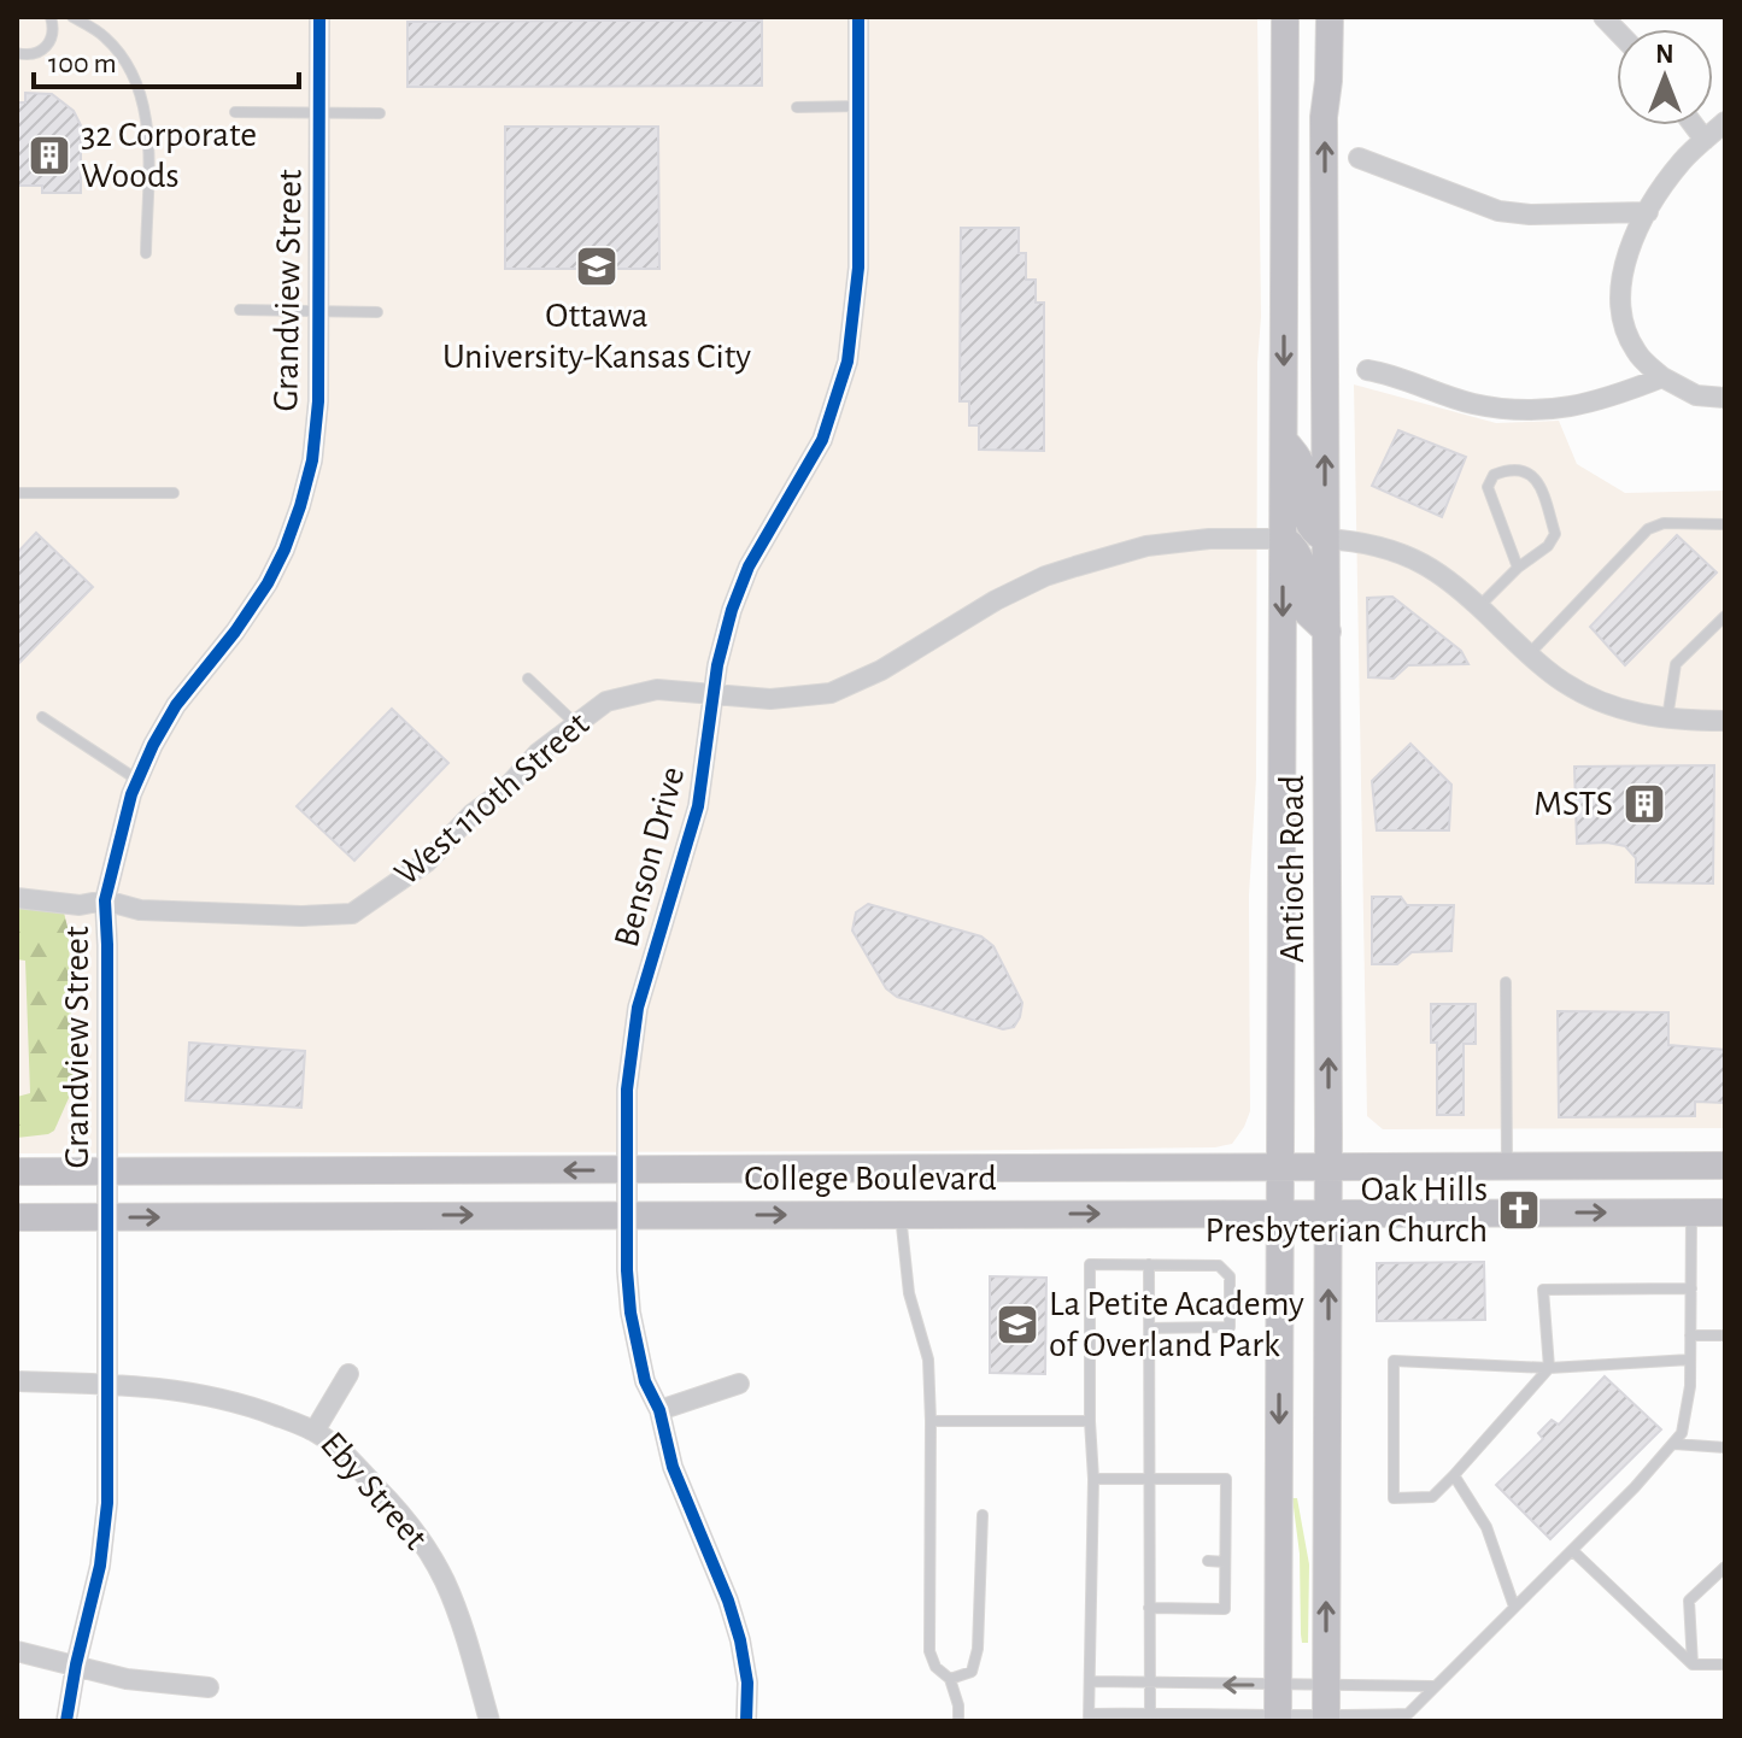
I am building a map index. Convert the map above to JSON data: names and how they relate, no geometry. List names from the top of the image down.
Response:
{
  "streets": {
    "main road": ["Antioch Road", "College Boulevard"],
    "street": [
      "Grandview Street",
      "West 110th Street",
      "Benson Drive",
      "Eby Street"
    ]
  },
  "crossings": [
    ["Grandview Street", "West 110th Street"],
    ["Grandview Street", "College Boulevard"],
    ["West 110th Street", "Benson Drive"],
    ["West 110th Street", "Antioch Road"],
    ["Benson Drive", "College Boulevard"],
    ["Antioch Road", "College Boulevard"]
  ],
  "places": {
    "building": ["32 Corporate Woods", "MSTS"],
    "school or university": ["Ottawa University-Kansas City", "La Petite Academy of Overland Park"],
    "church": ["Oak Hills Presbyterian Church"]
  },
  "scale_bar": "100 m",
  "north": "top"
}
